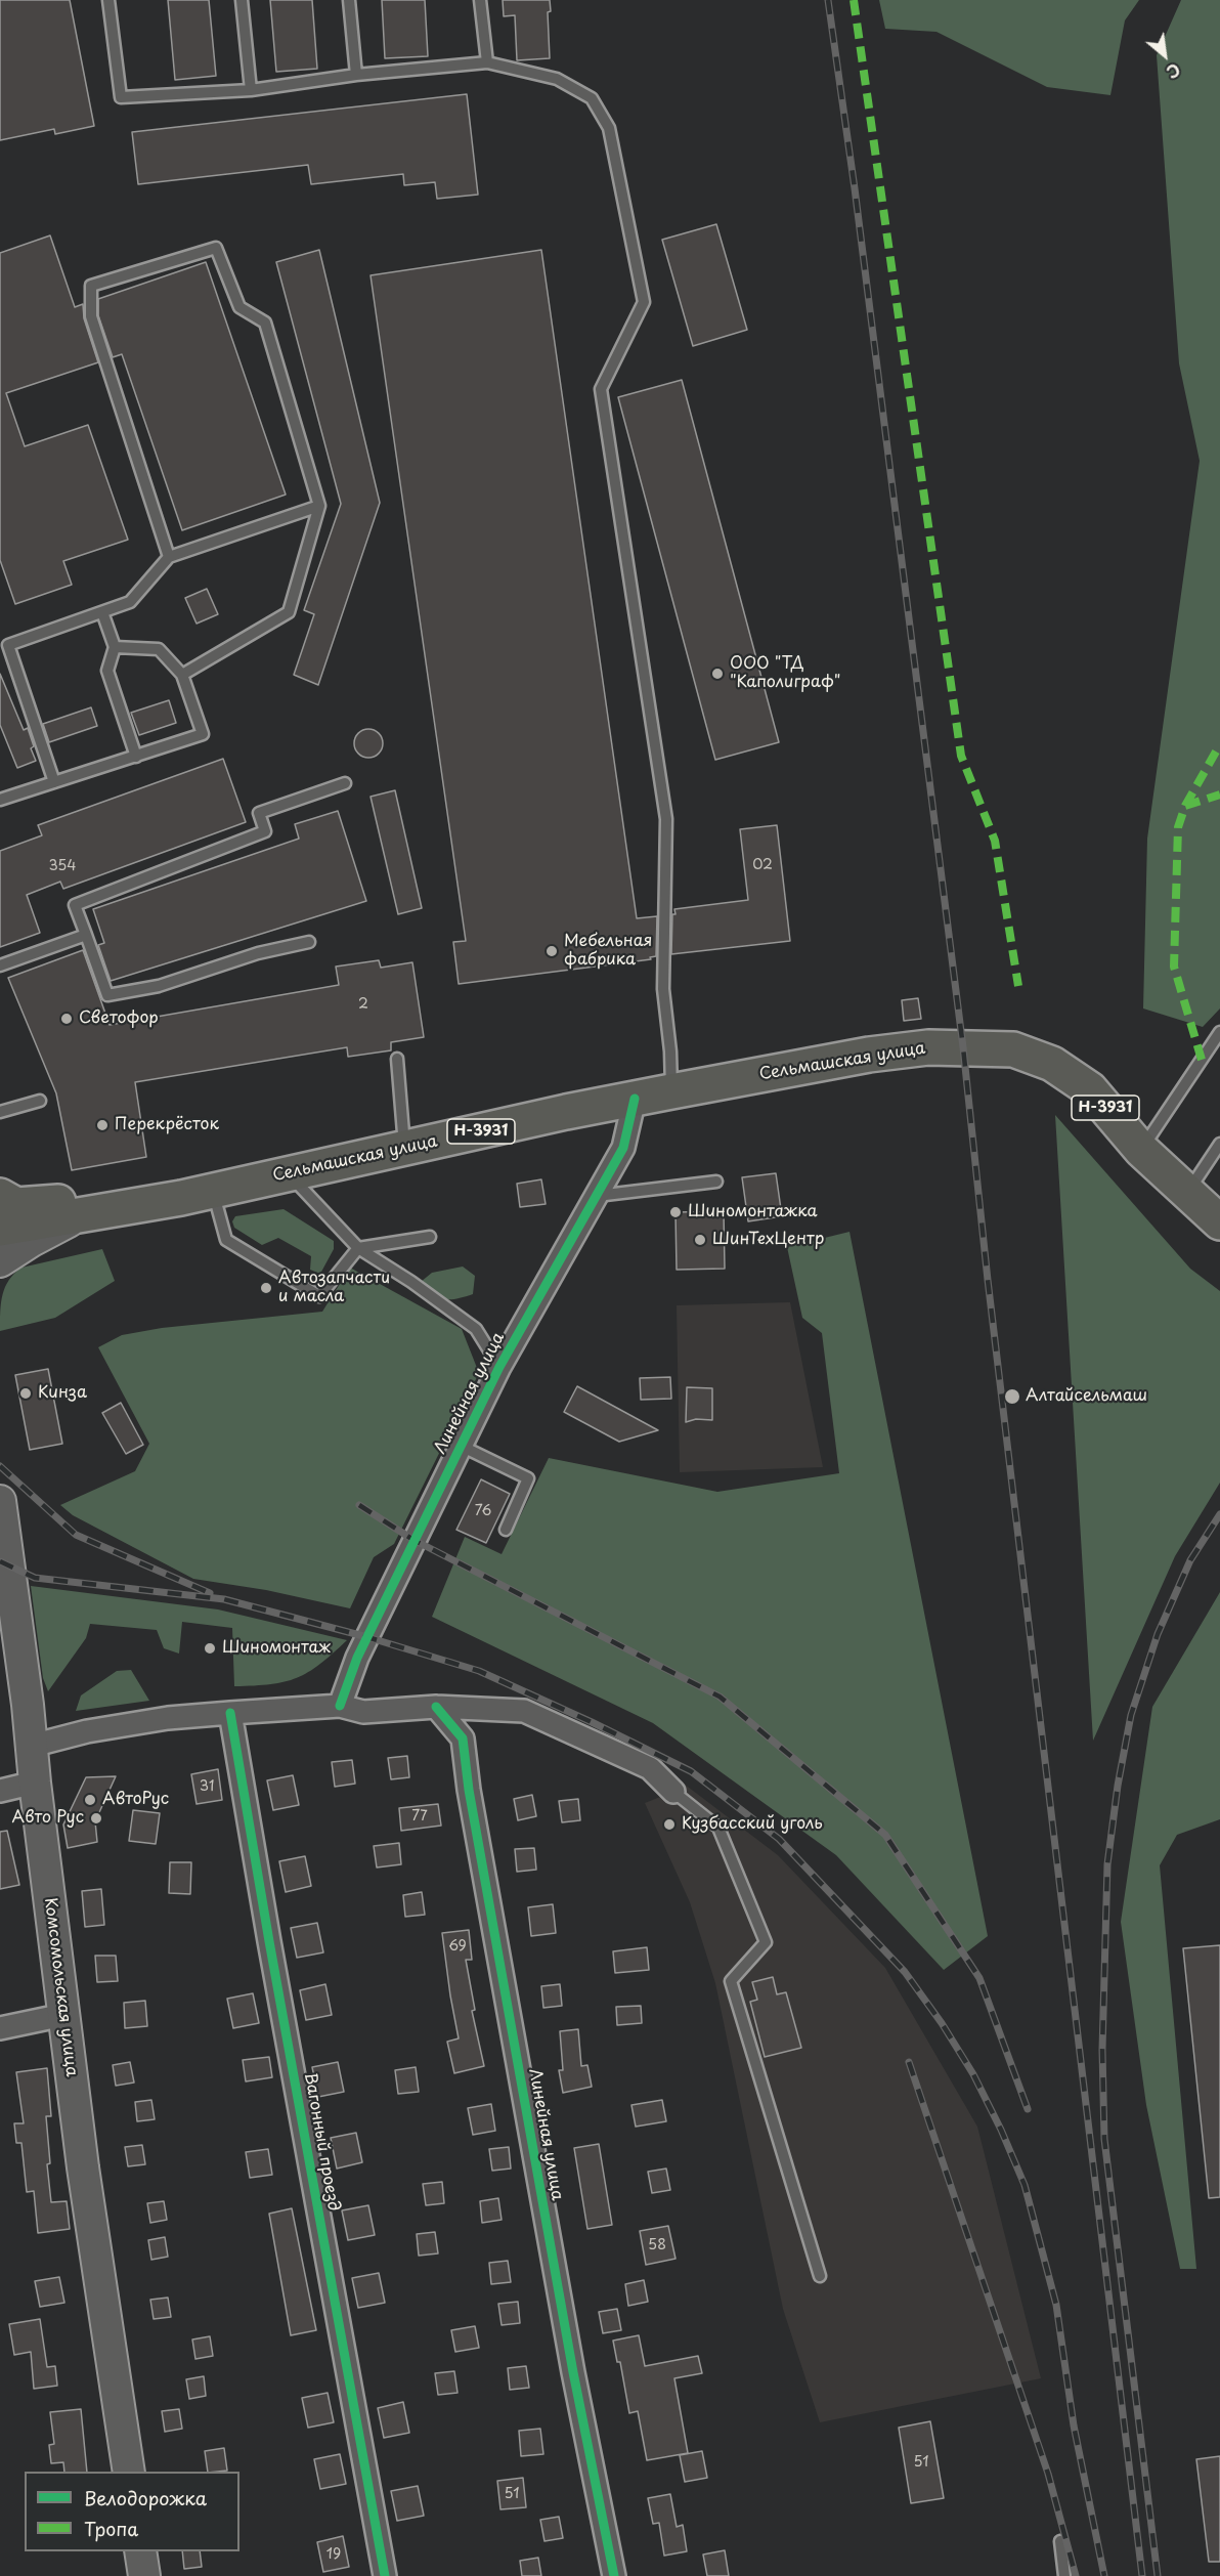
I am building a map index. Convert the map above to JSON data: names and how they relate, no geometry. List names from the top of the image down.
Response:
{
  "streets": {
    "highway": ["Сельмашская улица", "Н-3931"],
    "main road": ["Комсомольская улица"],
    "street": ["Линейная улица", "Вагонный проезд"]
  },
  "crossings": [
    ["Сельмашская улица", "Н-3931"],
    ["Сельмашская улица", "Линейная улица"]
  ],
  "places": [
    "ООО \"ТД \"Каполиграф\"",
    "Мебельная фабрика",
    "Светофор",
    "Перекрёсток",
    "Шиномонтажка",
    "ШинТехЦентр",
    "Автозапчасти и масла",
    "Кинза",
    "Алтайсельмаш",
    "Шиномонтаж",
    "АвтоРус",
    "Авто Рус",
    "Кузбасский уголь"
  ],
  "house_numbers": [
    "02",
    "354",
    "2",
    "76",
    "31",
    "77",
    "69",
    "58",
    "51",
    "51",
    "19"
  ],
  "legend": ["Велодорожка", "Тропа"],
  "north": "bottom right"
}
